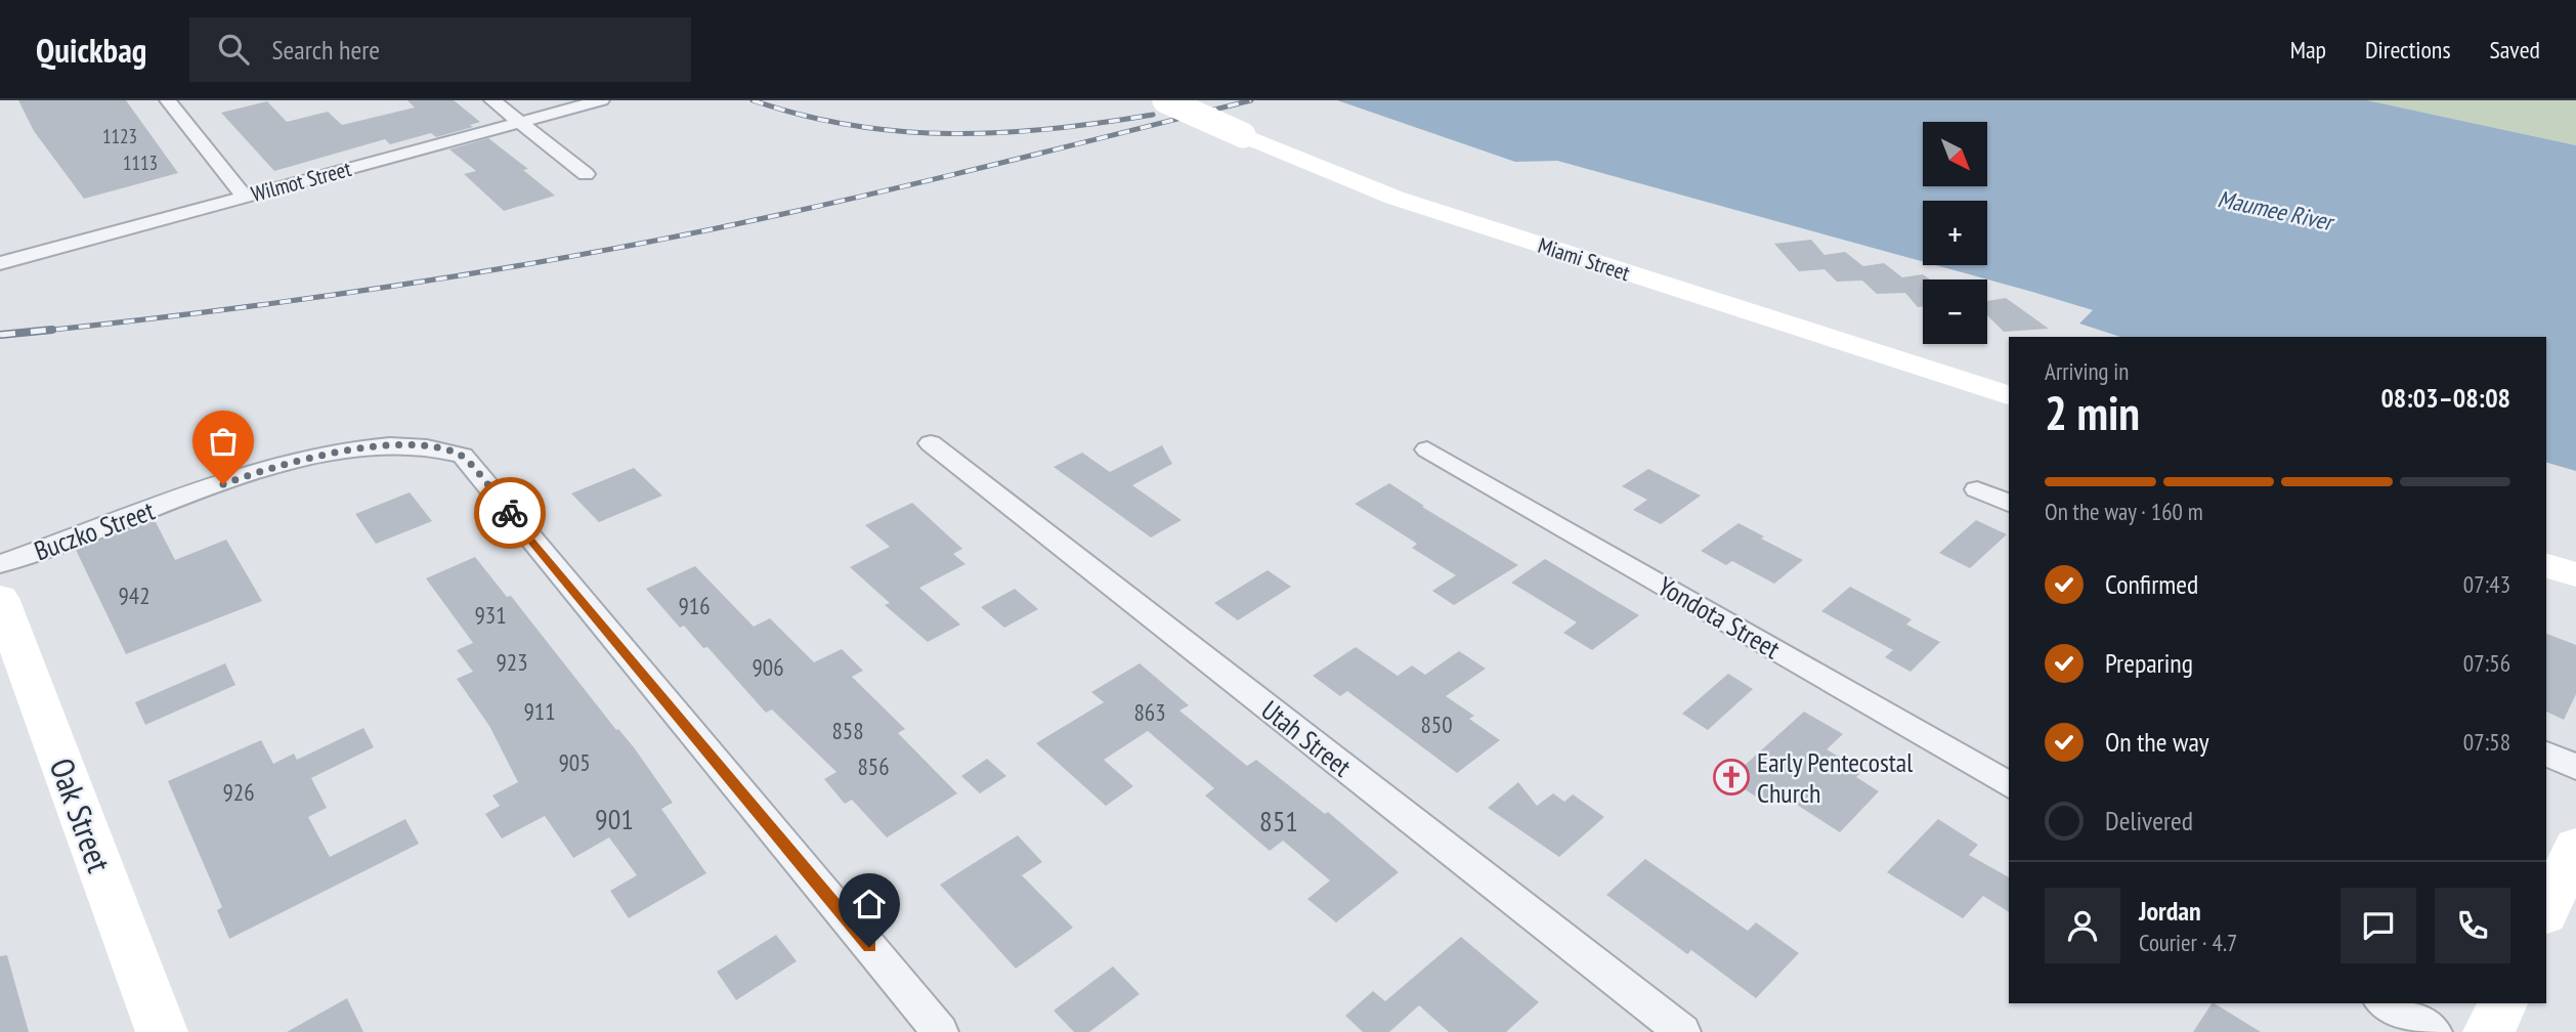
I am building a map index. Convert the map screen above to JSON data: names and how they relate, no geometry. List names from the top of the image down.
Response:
{
  "streets": {
    "street": [
      "Wilmot Street",
      "Miami Street",
      "Buczko Street",
      "Yondota Street",
      "Utah Street",
      "Oak Street"
    ]
  },
  "water": ["Maumee River"],
  "places": {
    "church": ["Early Pentecostal Church"]
  },
  "house_numbers": [
    "1123",
    "1113",
    "942",
    "916",
    "931",
    "923",
    "906",
    "911",
    "863",
    "850",
    "858",
    "905",
    "856",
    "926",
    "901",
    "851"
  ],
  "north": "bottom right",
  "page": {
    "header": "Quickbag",
    "search": "Search here",
    "nav": ["Map", "Directions", "Saved"],
    "map_buttons": ["+", "−"],
    "heading": ["2 min", "Arriving in", "08:03–08:08"],
    "panel": ["Jordan", "Courier · 4.7"],
    "bar": "On the way · 160 m",
    "list": [
      ["Confirmed", "07:43"],
      ["Preparing", "07:56"],
      ["On the way", "07:58"],
      "Delivered"
    ]
  }
}
